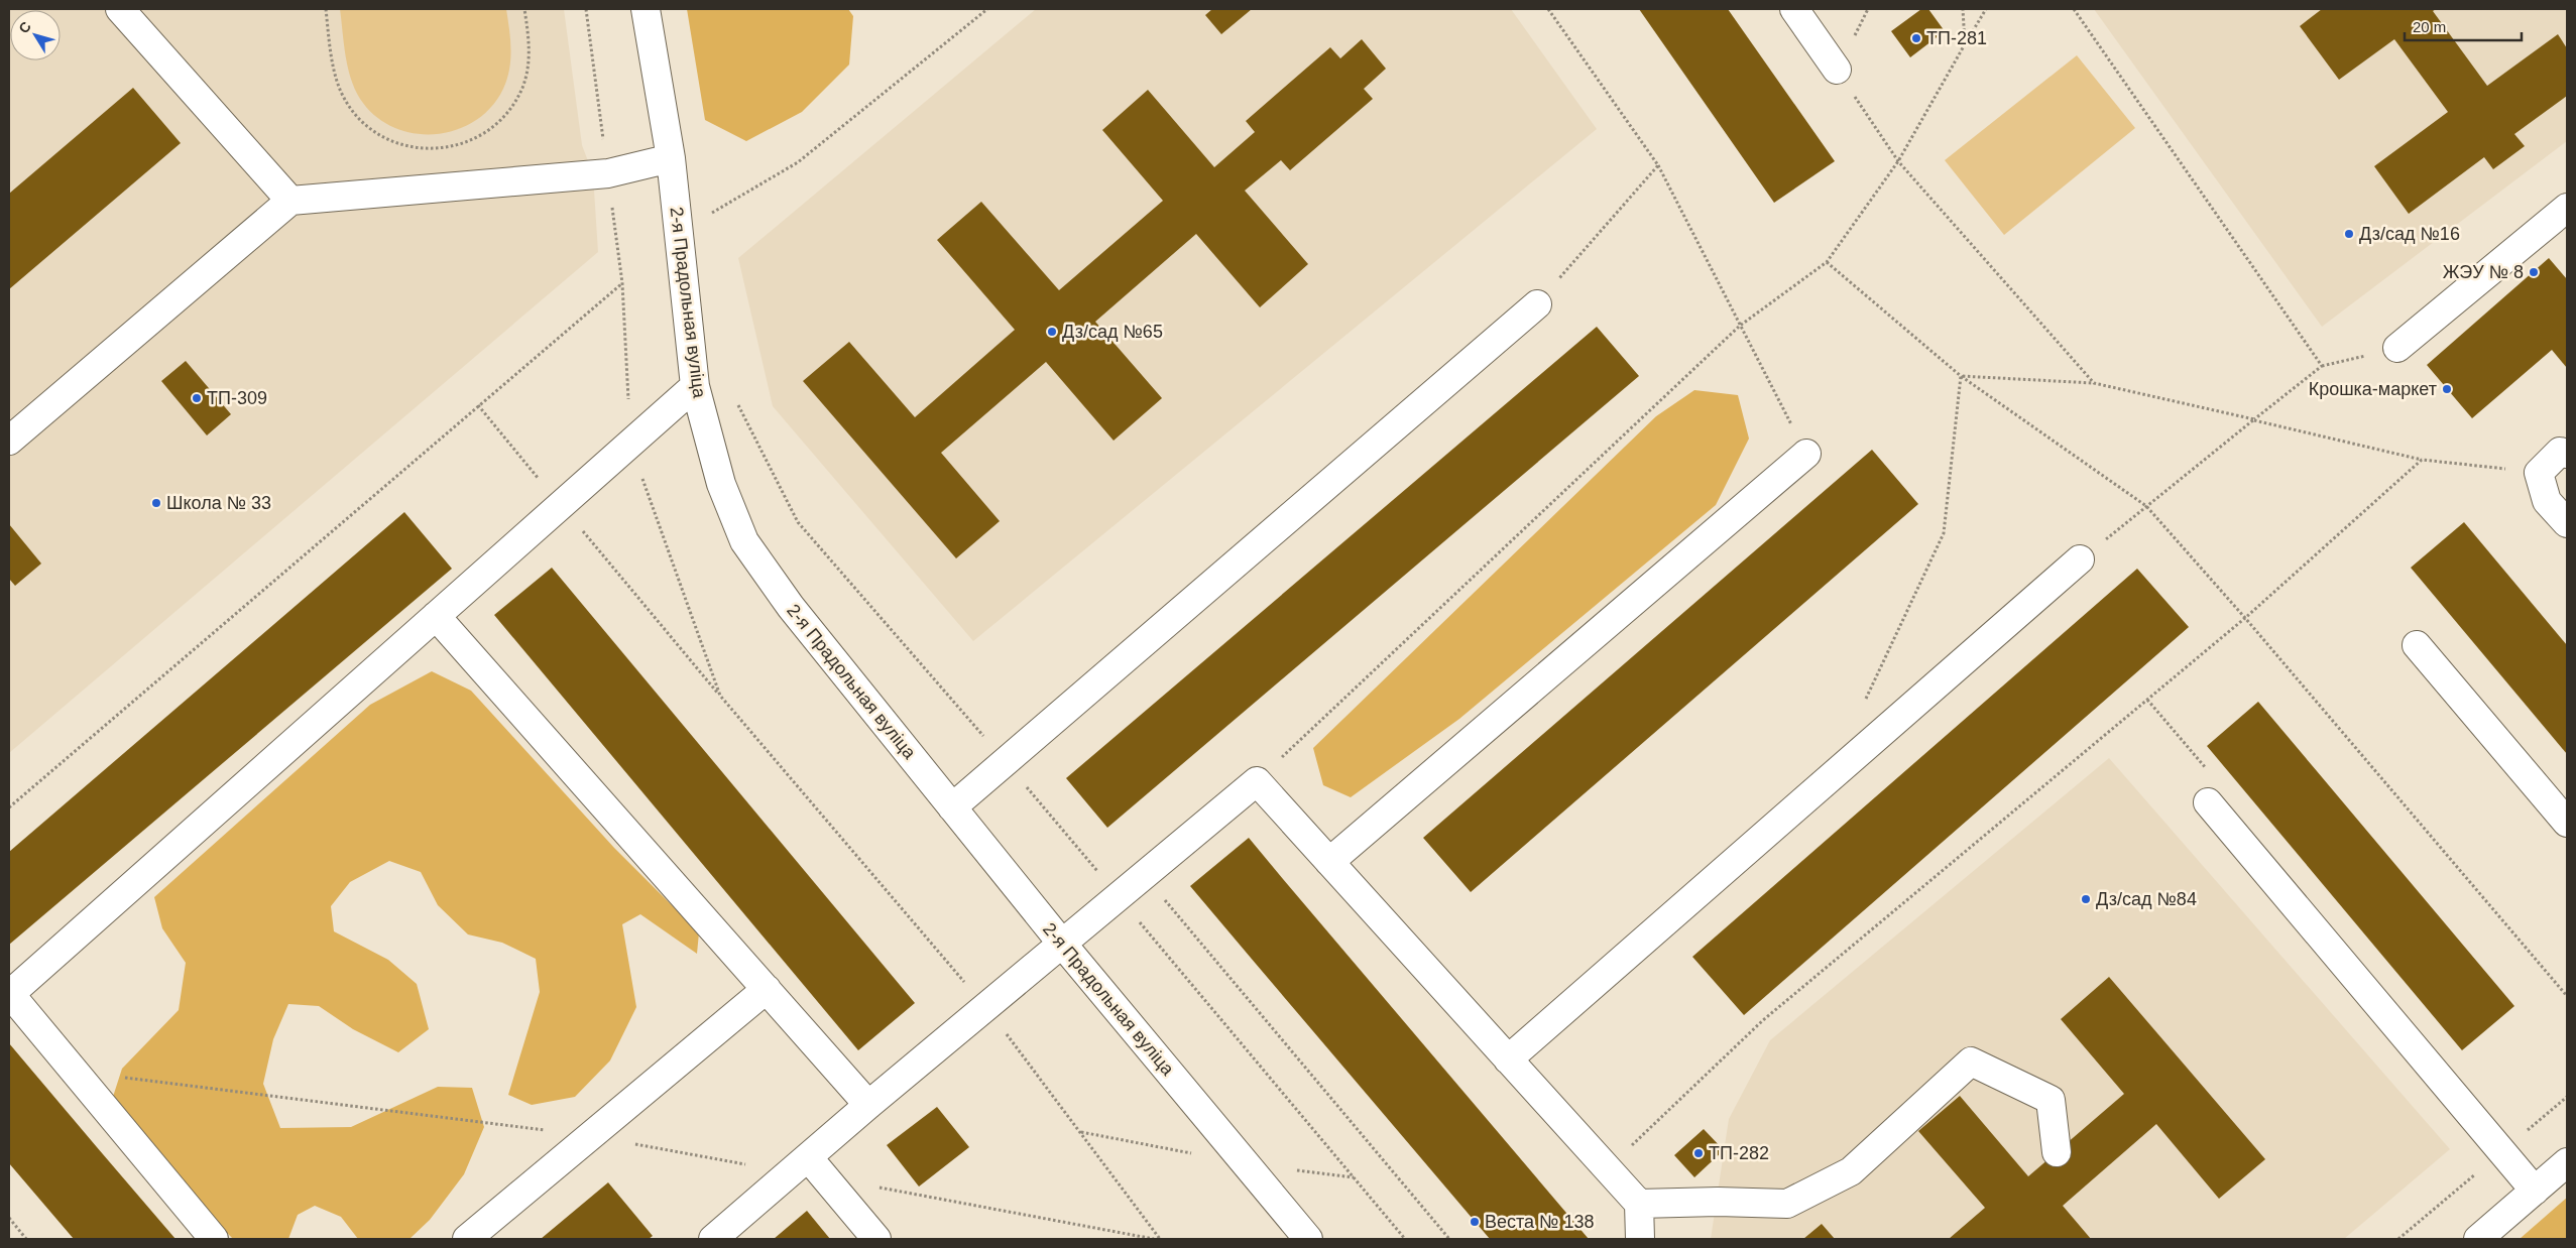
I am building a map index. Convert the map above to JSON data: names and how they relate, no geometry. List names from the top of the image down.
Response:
{
  "streets": {
    "street": ["2-я Прадольная вуліца"]
  },
  "places": [
    "ТП-281",
    "Дз/сад №16",
    "ЖЭУ № 8",
    "Дз/сад №65",
    "Крошка-маркет",
    "ТП-309",
    "Школа № 33",
    "Дз/сад №84",
    "ТП-282",
    "Веста № 138"
  ],
  "scale_bar": "20 m",
  "north": "top left"
}
